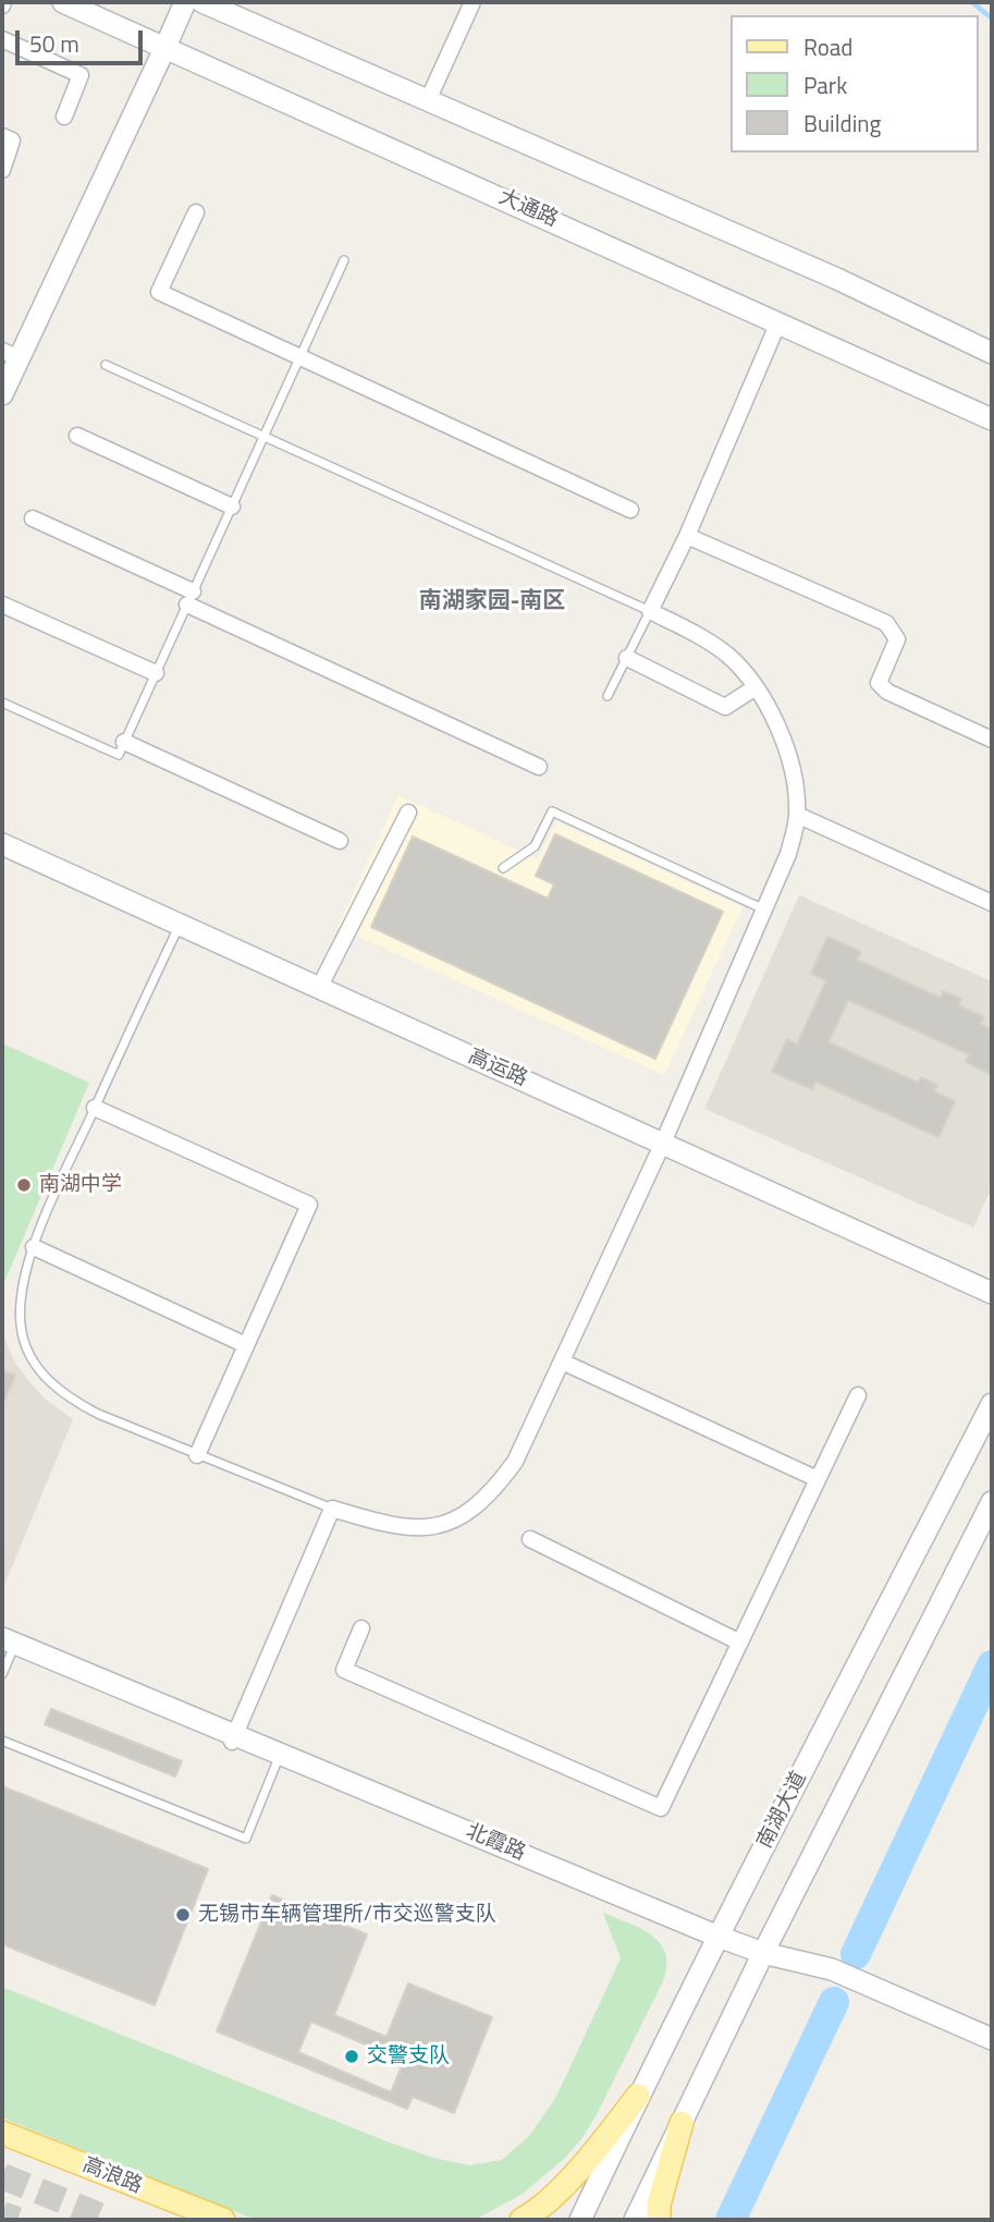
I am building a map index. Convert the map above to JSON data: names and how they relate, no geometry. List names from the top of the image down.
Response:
{
  "streets": {
    "main road": ["高浪路"],
    "street": [
      "大通路",
      "高运路",
      "南湖大道",
      "北霞路"
    ]
  },
  "crossings": [
    ["南湖大道", "北霞路"]
  ],
  "districts": ["南湖家园-南区"],
  "places": ["南湖中学", "无锡市车辆管理所/市交巡警支队", "交警支队"],
  "legend": ["Road", "Park", "Building"],
  "scale_bar": "50 m"
}
